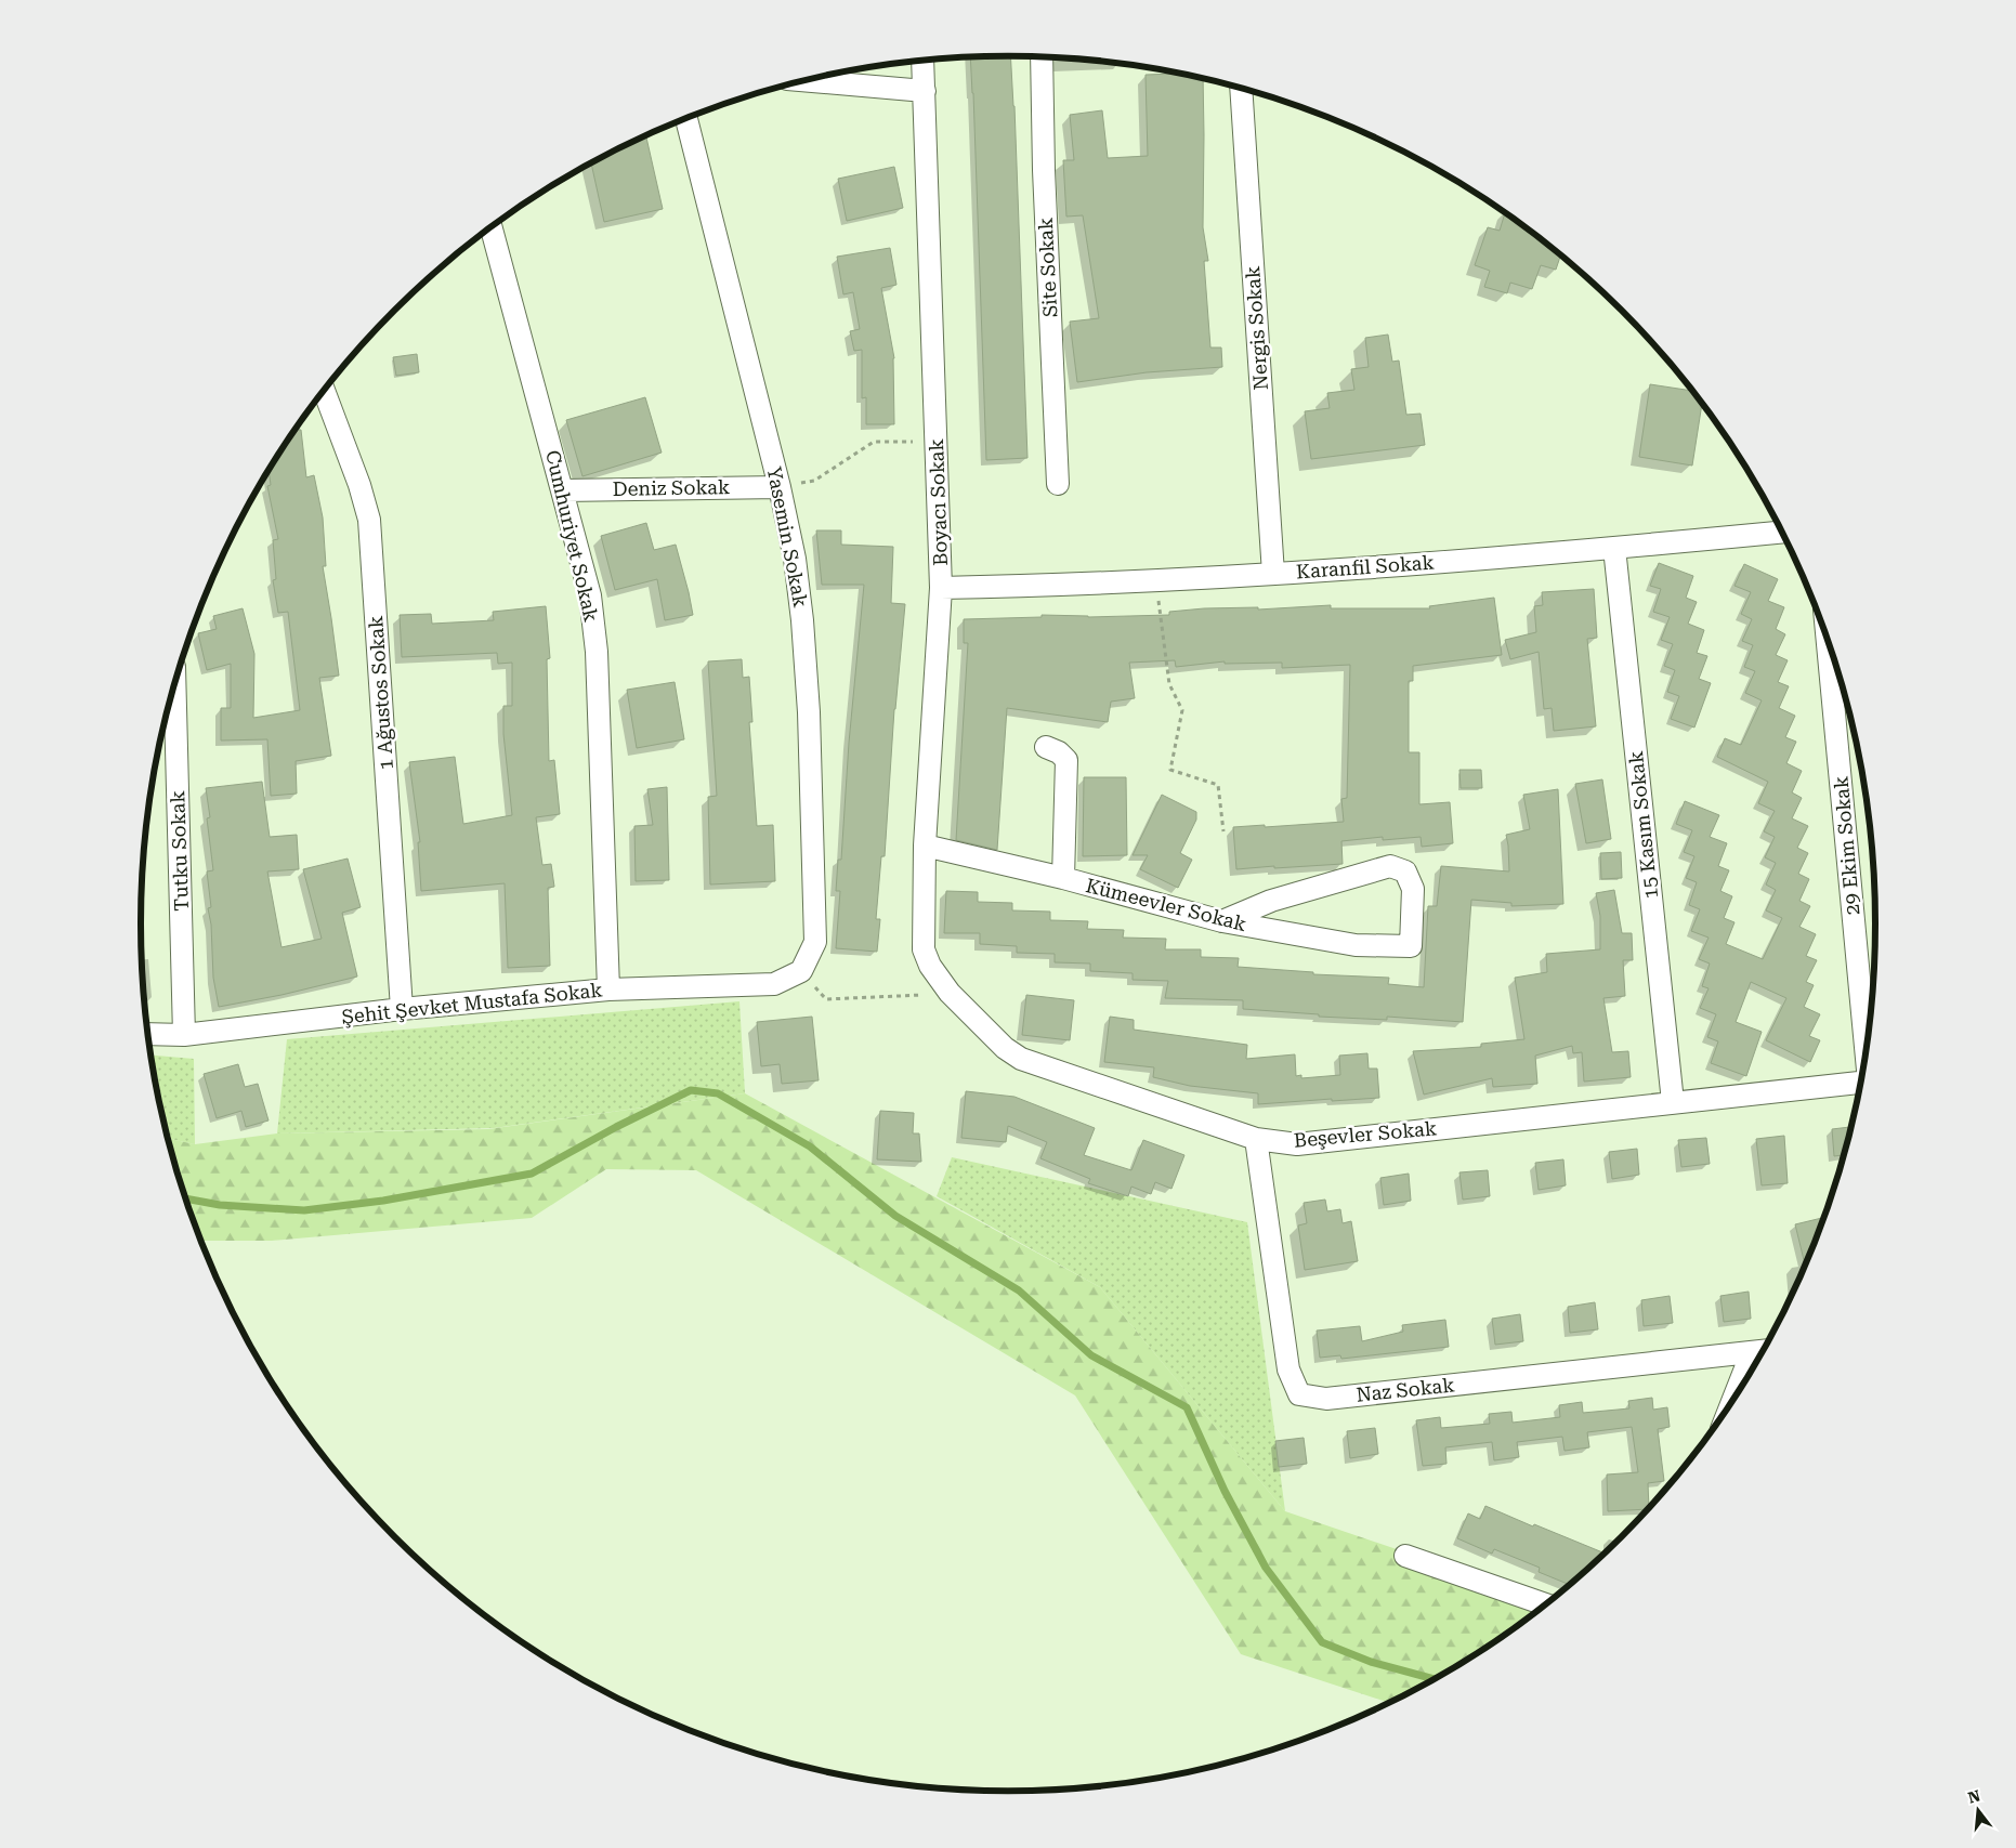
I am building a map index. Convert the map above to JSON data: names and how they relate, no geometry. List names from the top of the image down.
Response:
{
  "streets": {
    "street": [
      "Site Sokak",
      "Nergis Sokak",
      "Deniz Sokak",
      "Boyacı Sokak",
      "Cumhuriyet Sokak",
      "Yasemin Sokak",
      "Karanfil Sokak",
      "1 Ağustos Sokak",
      "15 Kasım Sokak",
      "29 Ekim Sokak",
      "Tutku Sokak",
      "Kümeevler Sokak",
      "Şehit Şevket Mustafa Sokak",
      "Beşevler Sokak",
      "Naz Sokak"
    ]
  },
  "crossings": [
    ["Nergis Sokak", "Karanfil Sokak"],
    ["Deniz Sokak", "Cumhuriyet Sokak"],
    ["Deniz Sokak", "Yasemin Sokak"],
    ["Boyacı Sokak", "Karanfil Sokak"],
    ["Boyacı Sokak", "Kümeevler Sokak"],
    ["Boyacı Sokak", "Beşevler Sokak"],
    ["Cumhuriyet Sokak", "Şehit Şevket Mustafa Sokak"],
    ["Yasemin Sokak", "Şehit Şevket Mustafa Sokak"],
    ["Karanfil Sokak", "15 Kasım Sokak"],
    ["1 Ağustos Sokak", "Şehit Şevket Mustafa Sokak"],
    ["15 Kasım Sokak", "Beşevler Sokak"],
    ["Tutku Sokak", "Şehit Şevket Mustafa Sokak"],
    ["Beşevler Sokak", "Naz Sokak"]
  ],
  "north": "top"
}
